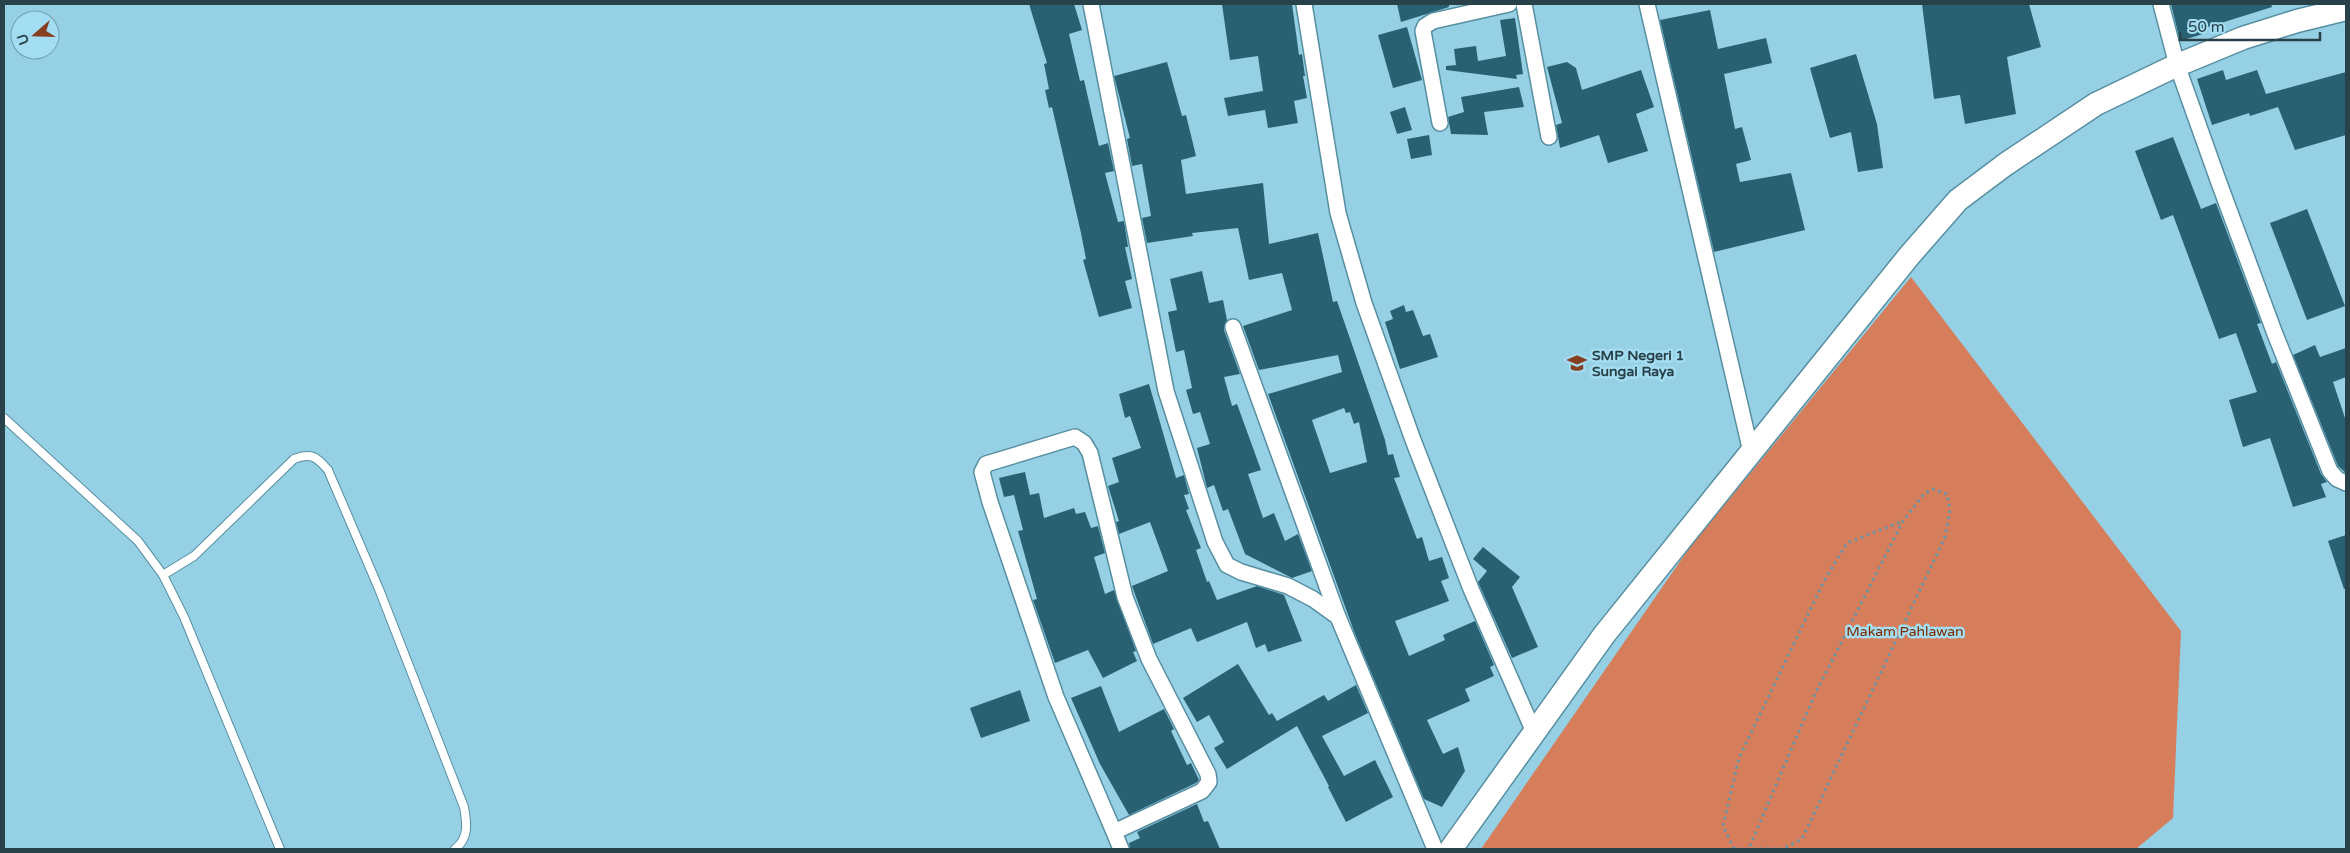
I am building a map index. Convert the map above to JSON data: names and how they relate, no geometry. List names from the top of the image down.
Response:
{
  "parks": ["Makam Pahlawan"],
  "places": {
    "school or university": ["SMP Negeri 1 Sungai Raya"]
  },
  "scale_bar": "50 m",
  "north": "left"
}
